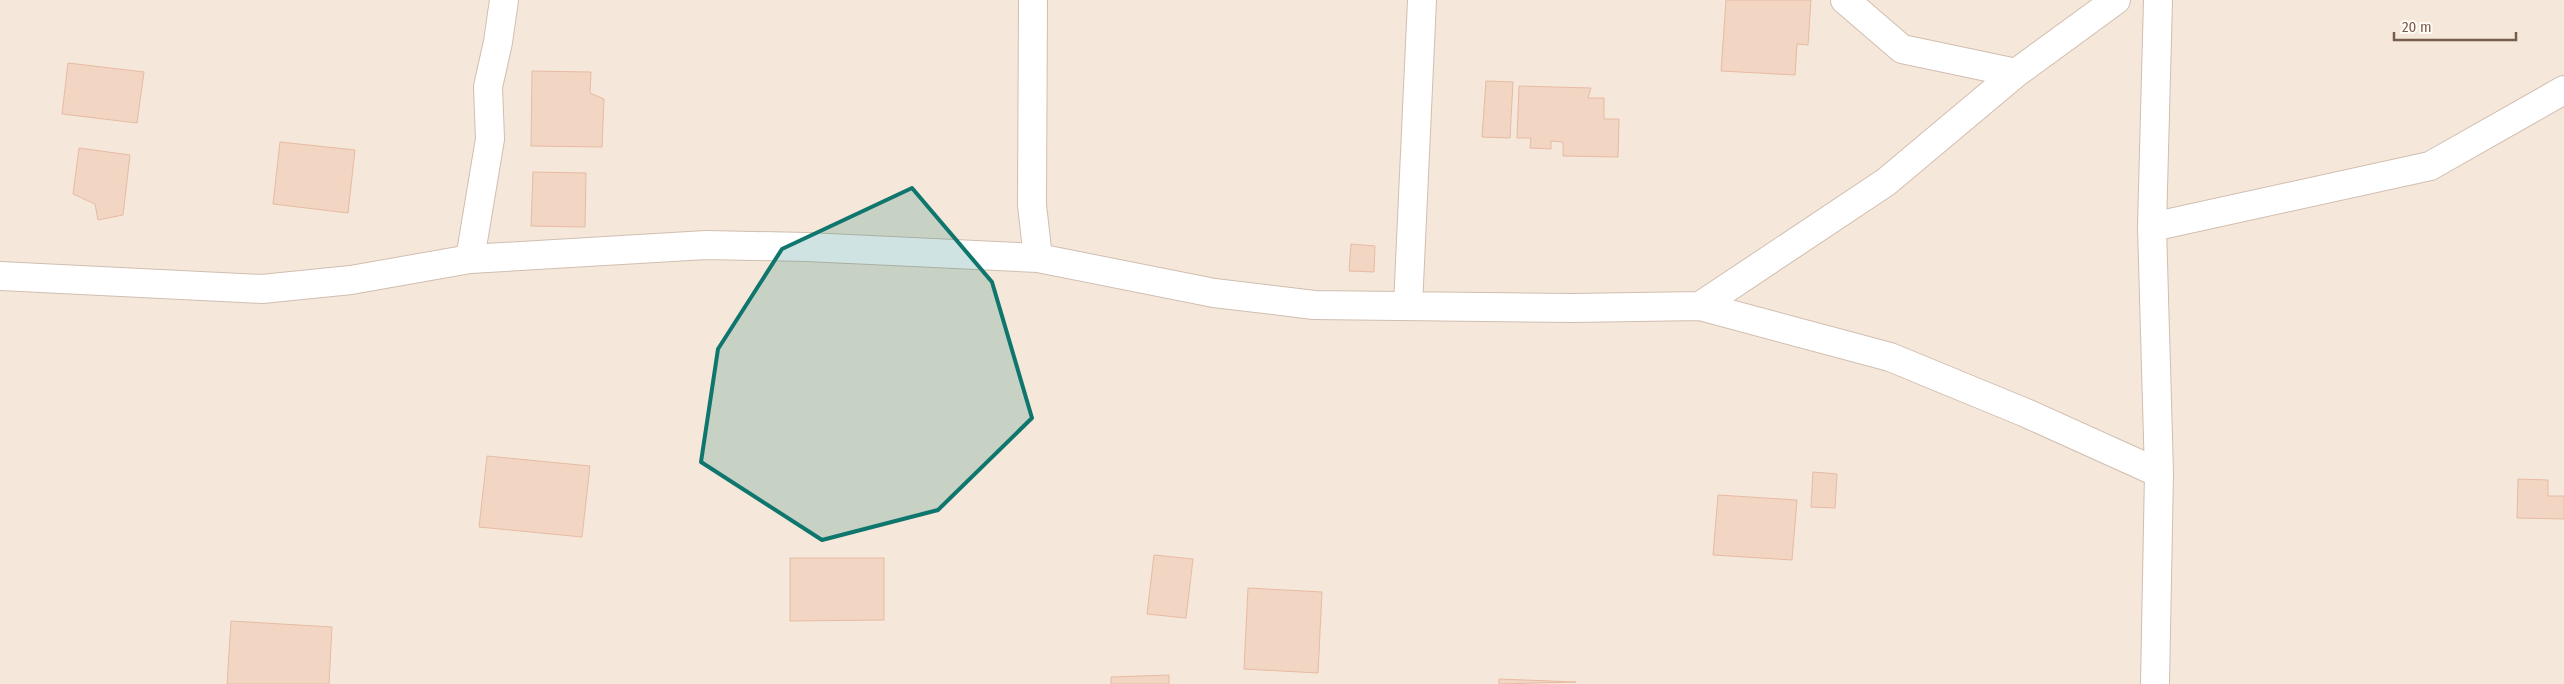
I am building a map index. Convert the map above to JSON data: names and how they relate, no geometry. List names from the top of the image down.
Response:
{
  "scale_bar": "20 m"
}
